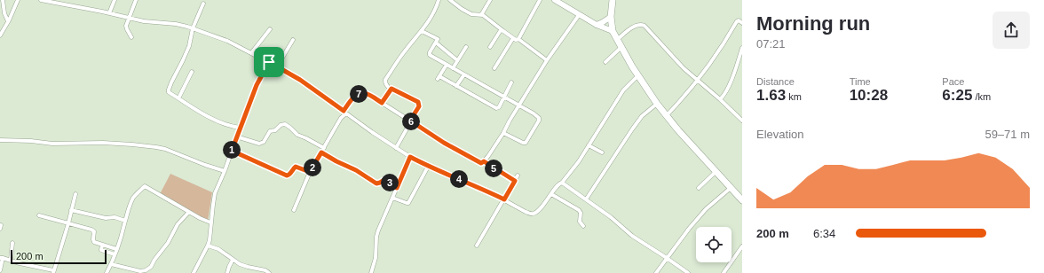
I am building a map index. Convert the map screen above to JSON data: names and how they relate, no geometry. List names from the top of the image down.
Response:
{
  "scale_bar": "200 m",
  "page": {
    "heading": ["Morning run", "07:21"],
    "stats": [
      ["Distance", "1.63 km"],
      ["Time", "10:28"],
      ["Pace", "6:25 /km"]
    ],
    "pins": [
      "7",
      "6",
      "1",
      "2",
      "5",
      "4",
      "3"
    ],
    "chart": ["Elevation", "59–71 m"],
    "list": [
      {
        "name": "200 m",
        "note": "6:34"
      }
    ],
    "scale": "200 m"
  }
}
